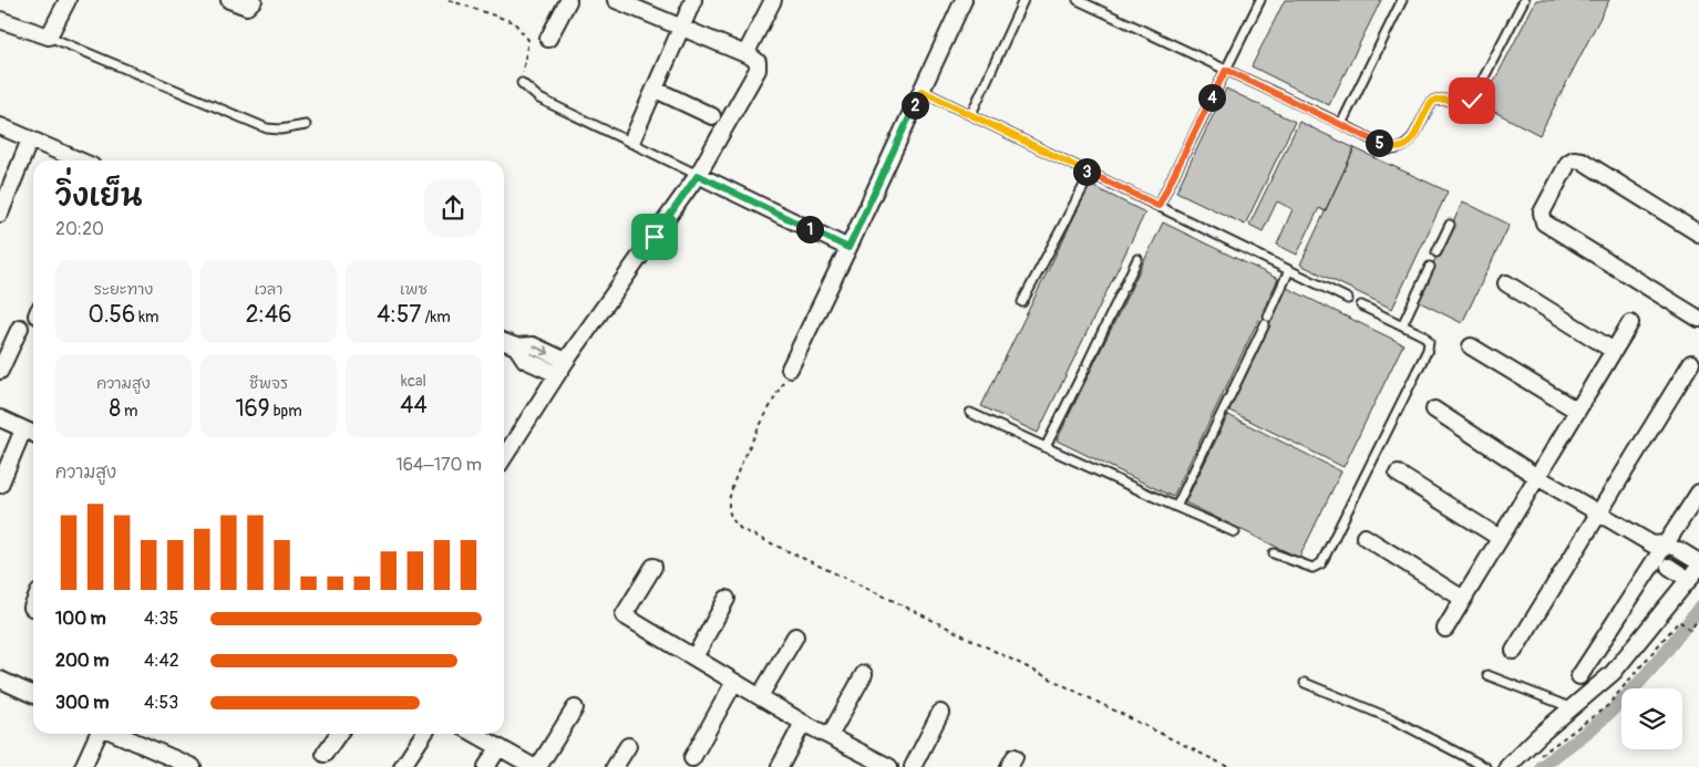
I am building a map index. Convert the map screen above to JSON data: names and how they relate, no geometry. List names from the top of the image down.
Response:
{
  "page": {
    "pins": [
      "4",
      "2",
      "5",
      "3",
      "1"
    ],
    "heading": ["วิ่งเย็น", "20:20"],
    "stats": [
      ["ระยะทาง", "0.56 km"],
      ["เวลา", "2:46"],
      ["เพซ", "4:57 /km"],
      ["ความสูง", "8 m"],
      ["ชีพจร", "169 bpm"],
      ["kcal", "44"]
    ],
    "chart": ["ความสูง", "164–170 m"],
    "list": [
      {
        "name": "100 m",
        "note": "4:35"
      },
      {
        "name": "200 m",
        "note": "4:42"
      },
      {
        "name": "300 m",
        "note": "4:53"
      }
    ]
  }
}
